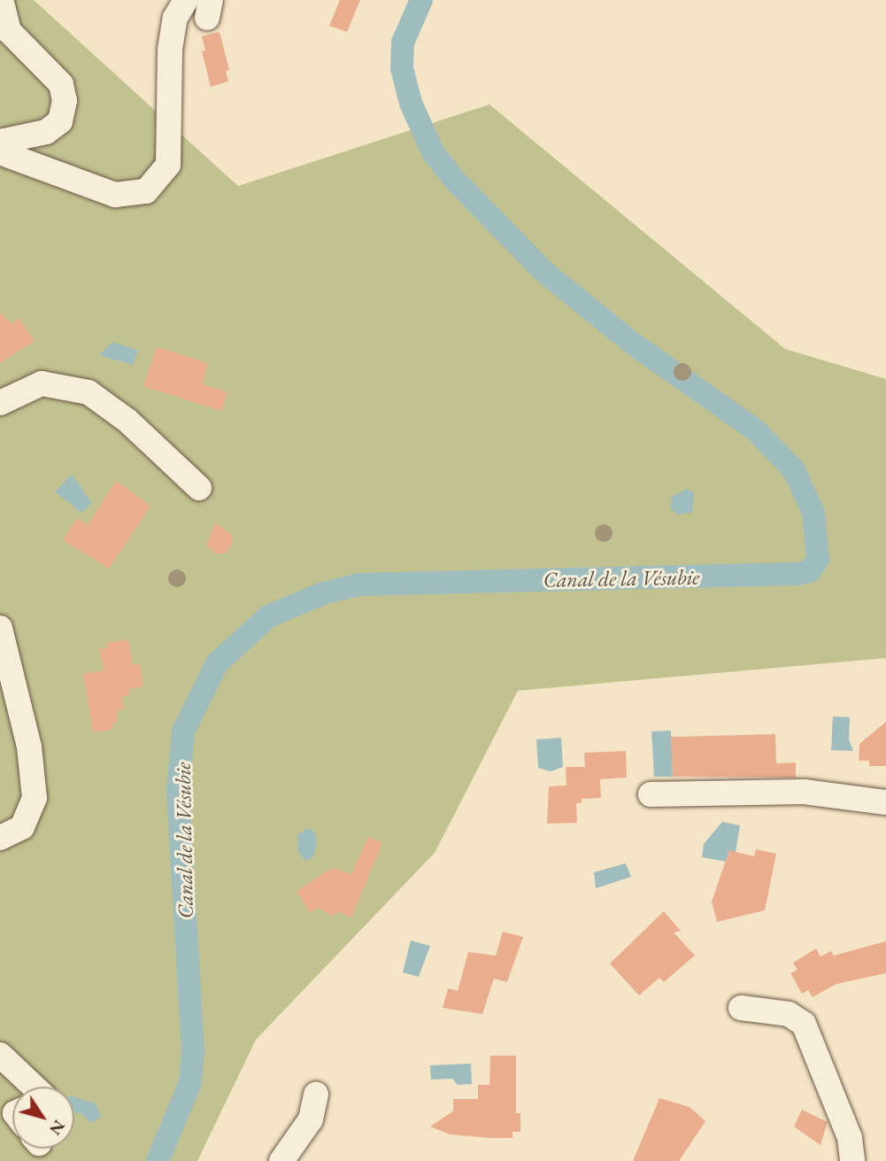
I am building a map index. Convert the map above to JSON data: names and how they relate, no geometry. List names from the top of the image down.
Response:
{
  "water": ["Canal de la Vésubie"],
  "north": "bottom right"
}
